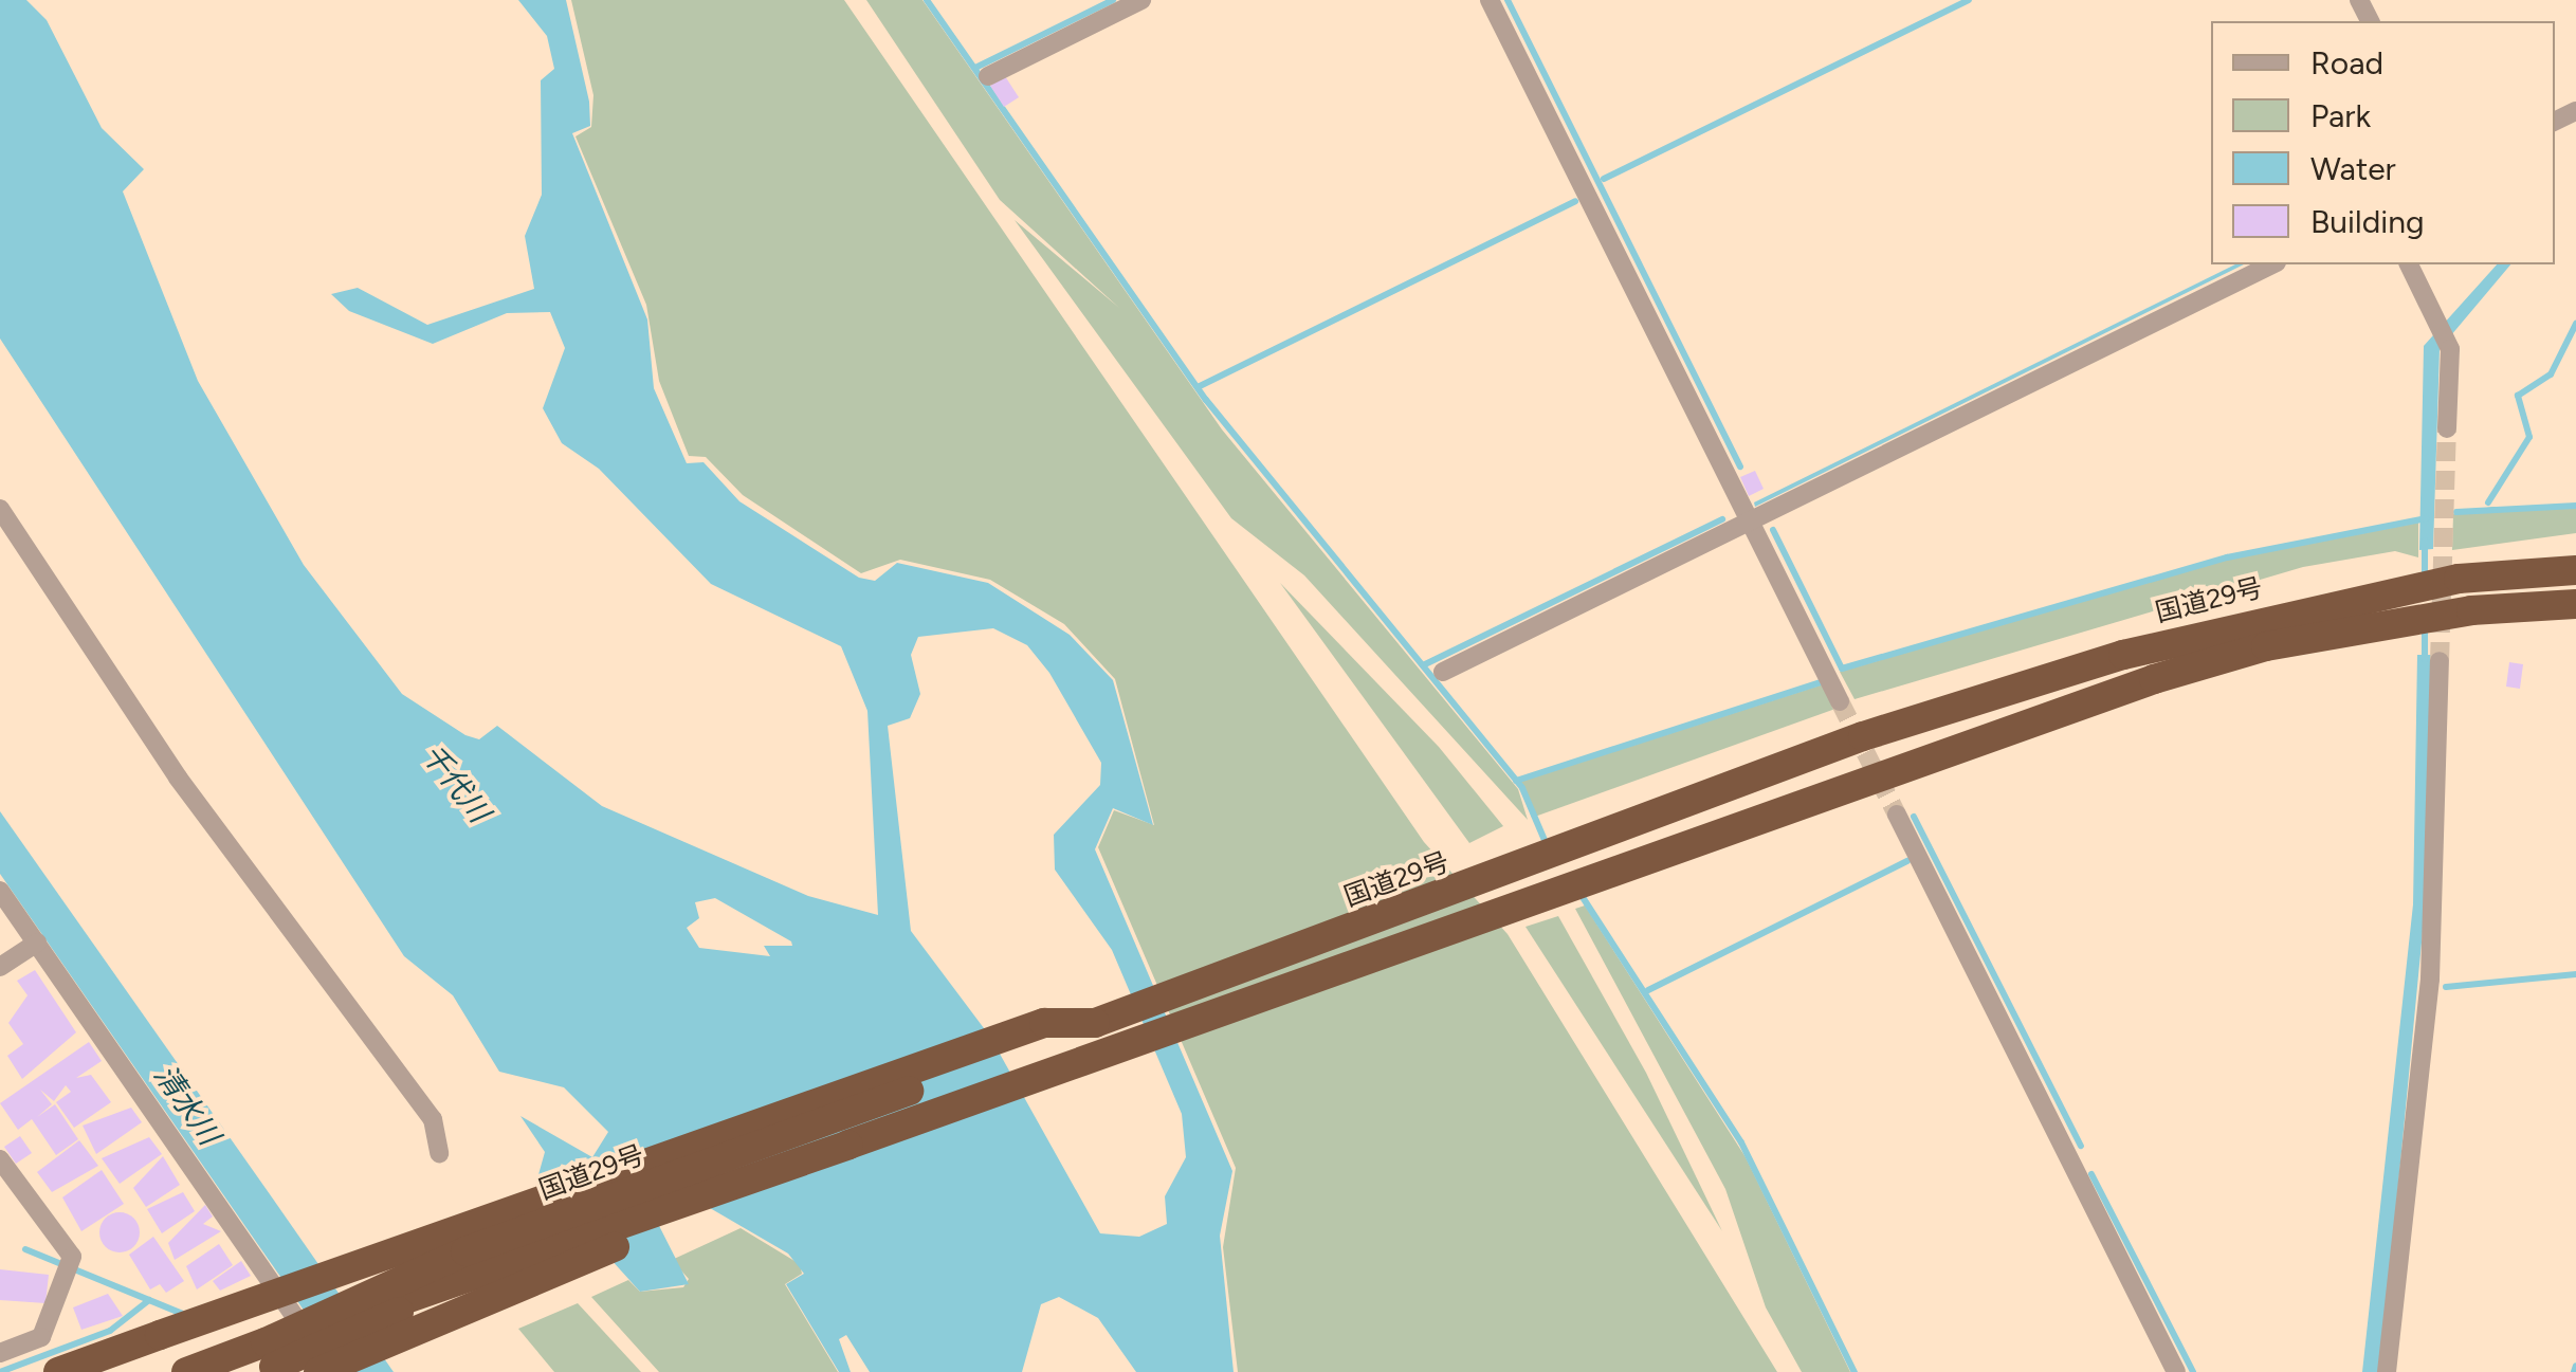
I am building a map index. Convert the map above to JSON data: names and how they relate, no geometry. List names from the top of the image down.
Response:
{
  "streets": {
    "highway": ["国道29号"]
  },
  "water": ["千代川", "清水川"],
  "legend": [
    "Road",
    "Park",
    "Water",
    "Building"
  ]
}
